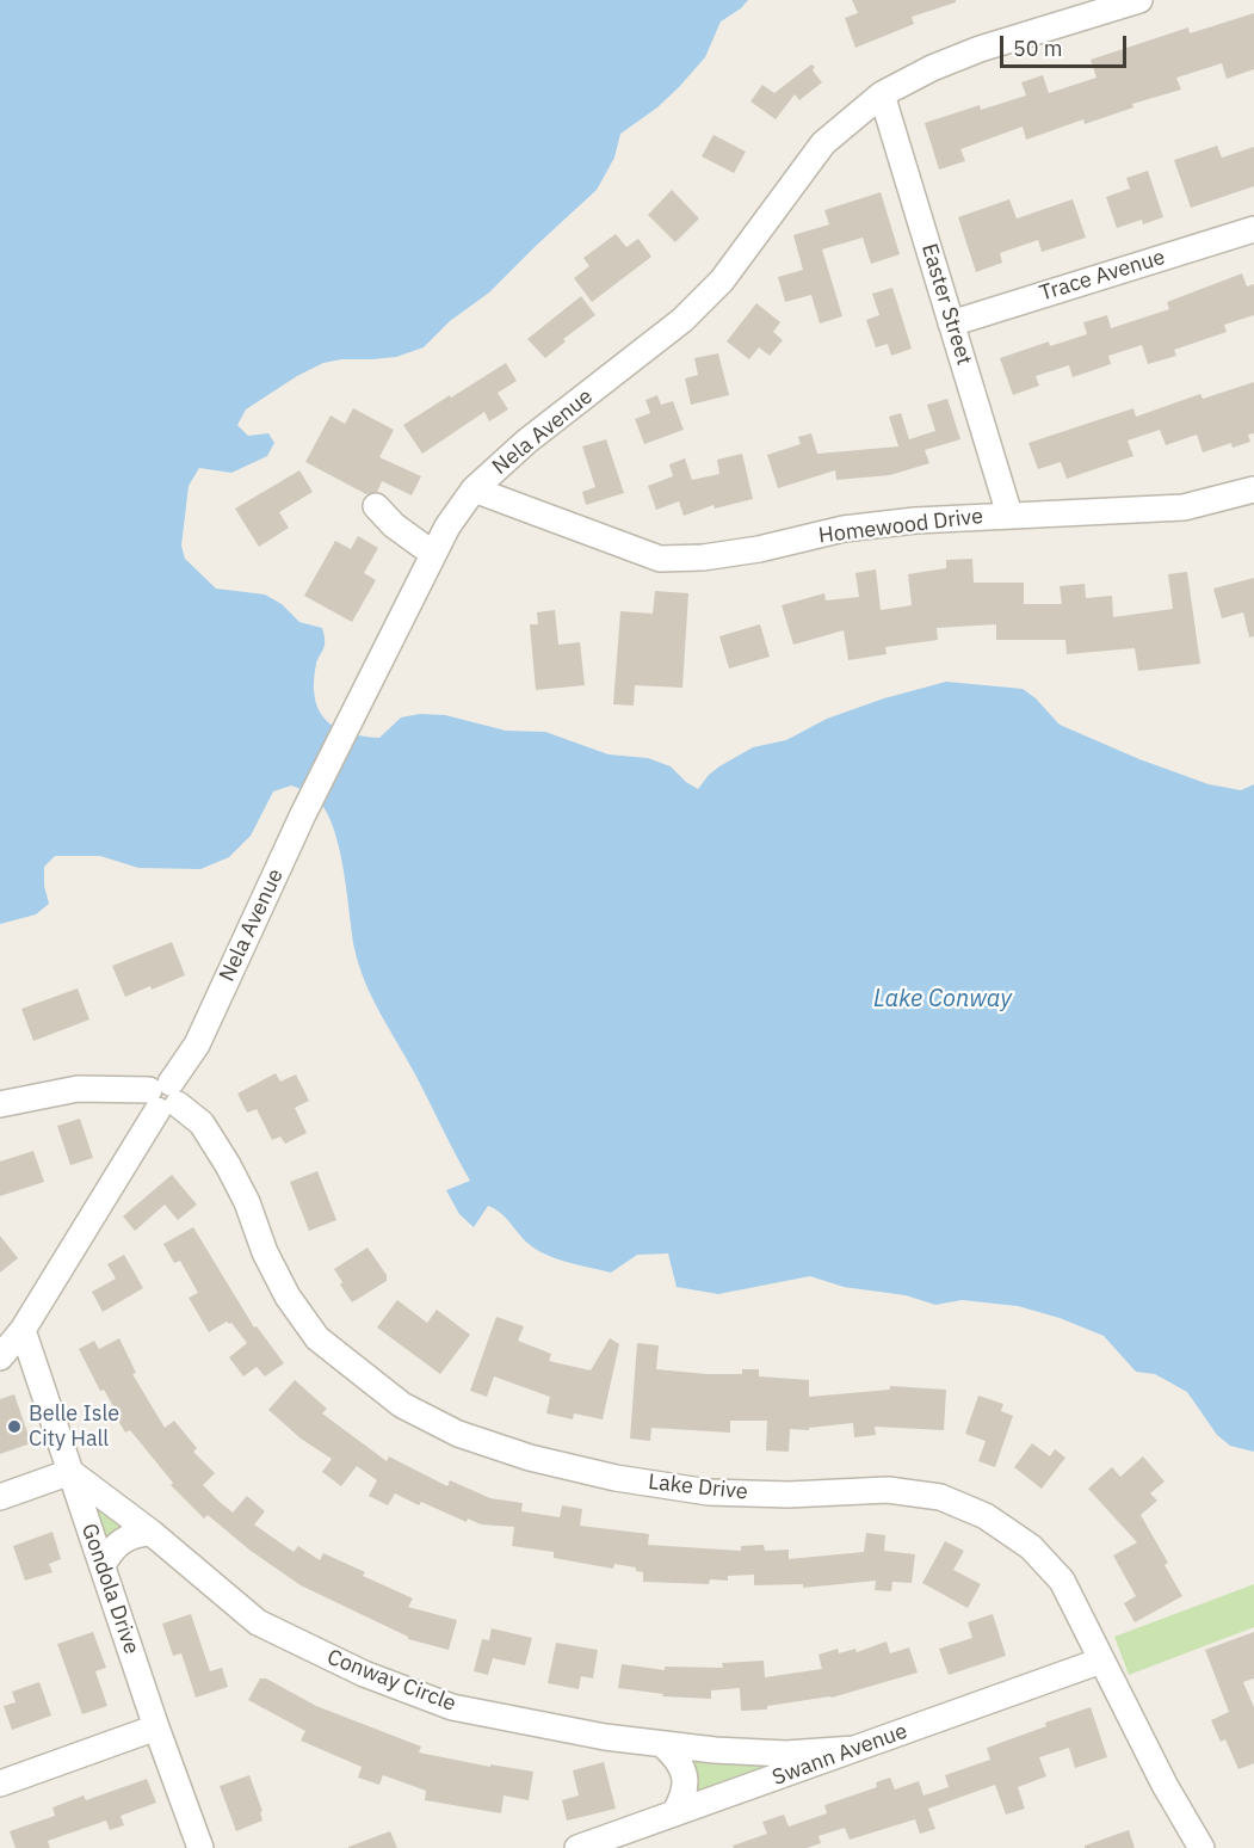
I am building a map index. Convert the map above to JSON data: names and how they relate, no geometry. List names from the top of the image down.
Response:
{
  "streets": {
    "street": [
      "Trace Avenue",
      "Easter Street",
      "Nela Avenue",
      "Homewood Drive",
      "Lake Drive",
      "Gondola Drive",
      "Conway Circle",
      "Swann Avenue"
    ]
  },
  "crossings": [
    ["Trace Avenue", "Easter Street"],
    ["Easter Street", "Nela Avenue"],
    ["Easter Street", "Homewood Drive"],
    ["Nela Avenue", "Homewood Drive"],
    ["Nela Avenue", "Lake Drive"],
    ["Nela Avenue", "Gondola Drive"],
    ["Lake Drive", "Swann Avenue"],
    ["Gondola Drive", "Conway Circle"],
    ["Conway Circle", "Swann Avenue"]
  ],
  "water": ["Lake Conway"],
  "places": ["Belle Isle City Hall"],
  "scale_bar": "50 m"
}
